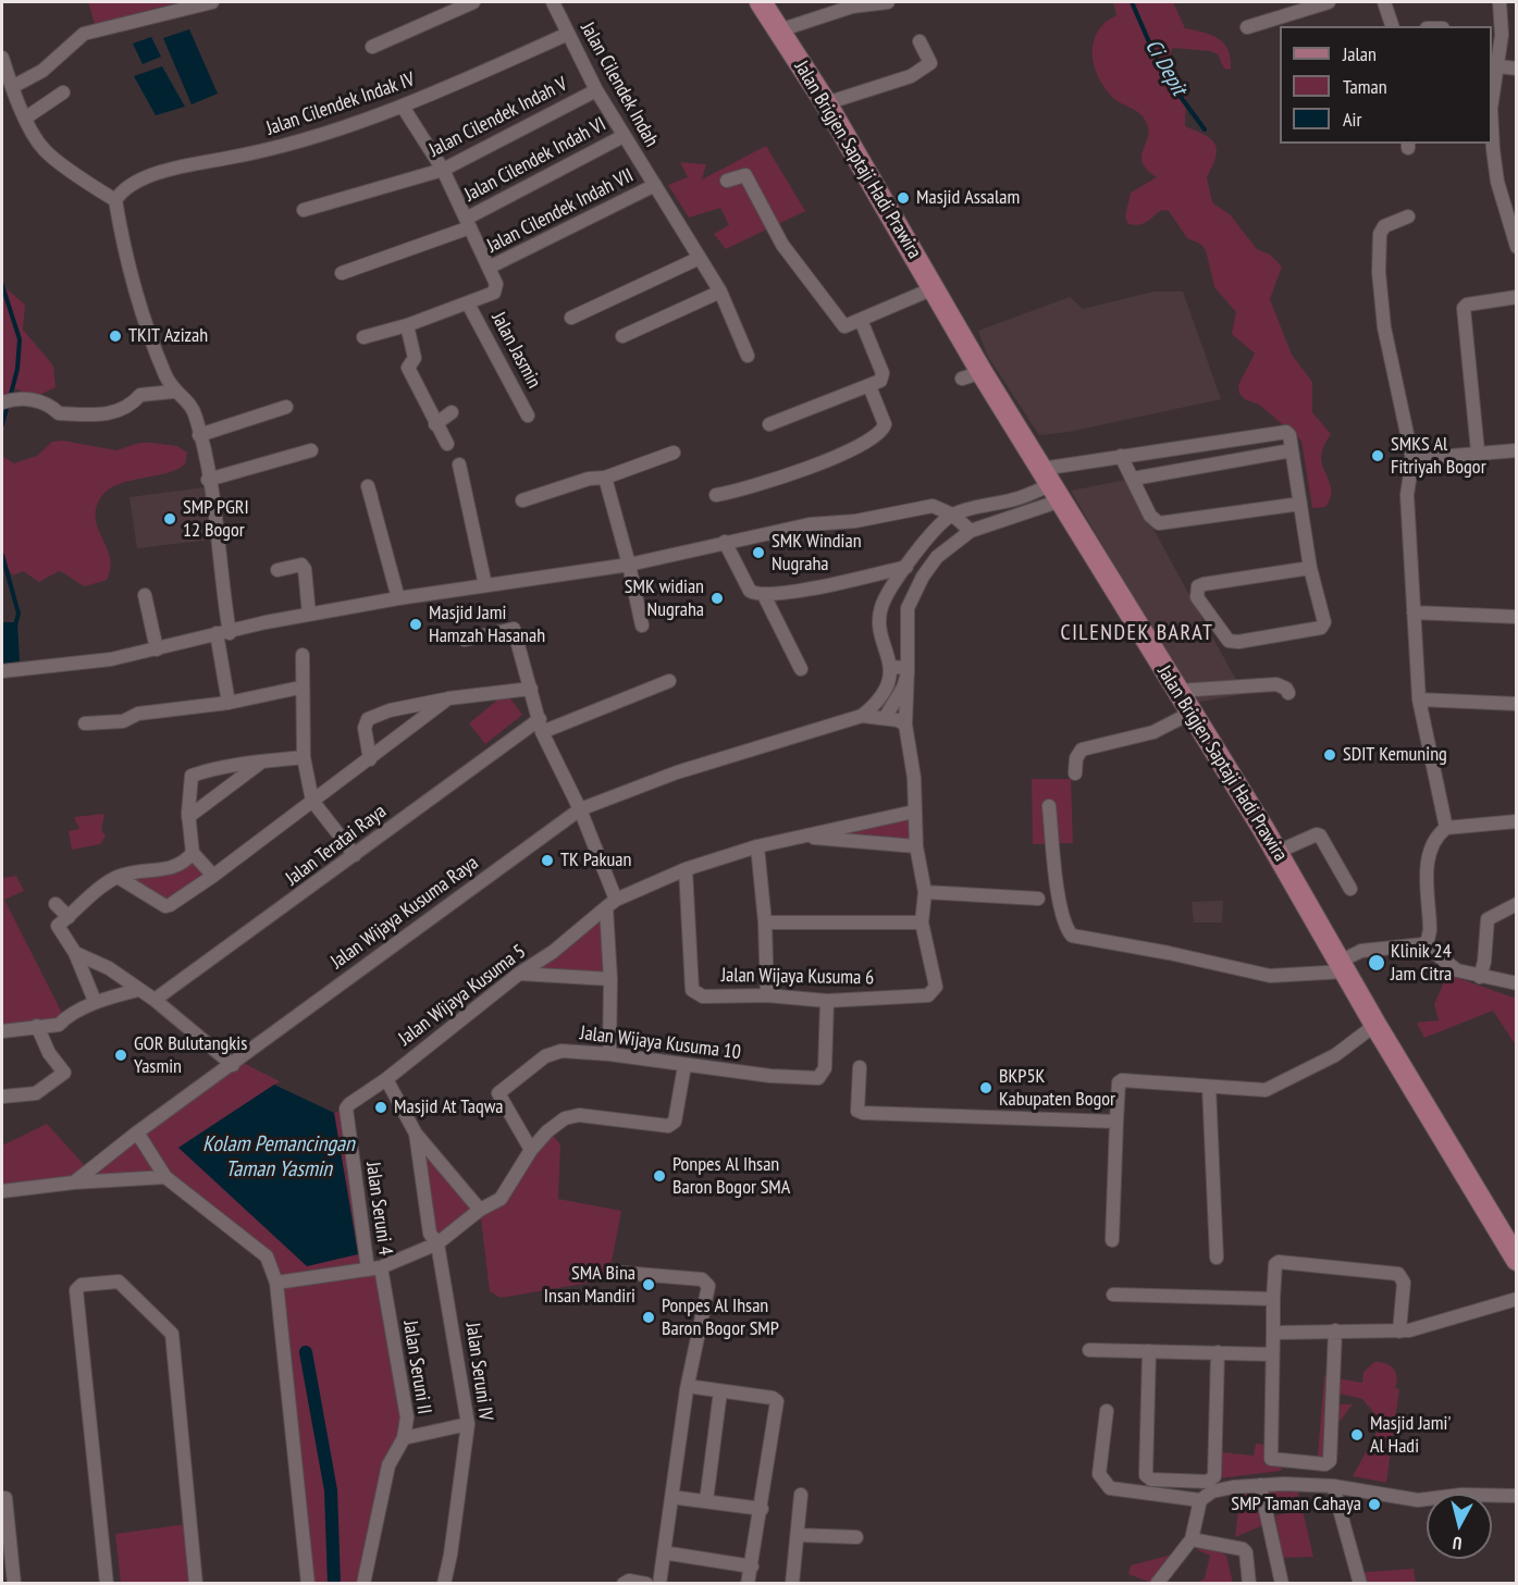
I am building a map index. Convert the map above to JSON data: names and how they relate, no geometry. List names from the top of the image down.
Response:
{
  "streets": {
    "main road": ["Jalan Brigjen Saptaji Hadi Prawira"],
    "street": [
      "Jalan Cilendek Indah",
      "Jalan Cilendek Indak IV",
      "Jalan Cilendek Indah V",
      "Jalan Cilendek Indah VI",
      "Jalan Cilendek Indah VII",
      "Jalan Jasmin",
      "Jalan Teratai Raya",
      "Jalan Wijaya Kusuma Raya",
      "Jalan Wijaya Kusuma 6",
      "Jalan Wijaya Kusuma 5",
      "Jalan Wijaya Kusuma 10",
      "Jalan Seruni 4",
      "Jalan Seruni II",
      "Jalan Seruni IV"
    ]
  },
  "crossings": [
    ["Jalan Cilendek Indah", "Jalan Cilendek Indak IV"],
    ["Jalan Cilendek Indah", "Jalan Cilendek Indah V"],
    ["Jalan Cilendek Indah", "Jalan Cilendek Indah VI"],
    ["Jalan Cilendek Indah", "Jalan Cilendek Indah VII"],
    ["Jalan Cilendek Indah VII", "Jalan Jasmin"],
    ["Jalan Wijaya Kusuma Raya", "Jalan Wijaya Kusuma 6"],
    ["Jalan Wijaya Kusuma 6", "Jalan Wijaya Kusuma 5"],
    ["Jalan Wijaya Kusuma 6", "Jalan Wijaya Kusuma 10"],
    ["Jalan Wijaya Kusuma 5", "Jalan Seruni 4"],
    ["Jalan Seruni 4", "Jalan Seruni II"]
  ],
  "districts": ["CILENDEK BARAT"],
  "water": ["Ci Depit", "Kolam Pemancingan Taman Yasmin"],
  "places": [
    "Masjid Assalam",
    "TKIT Azizah",
    "SMKS Al Fitriyah Bogor",
    "SMP PGRI 12 Bogor",
    "SMK Windian Nugraha",
    "SMK widian Nugraha",
    "Masjid Jami Hamzah Hasanah",
    "SDIT Kemuning",
    "TK Pakuan",
    "Klinik 24 Jam Citra",
    "GOR Bulutangkis Yasmin",
    "BKP5K Kabupaten Bogor",
    "Masjid At Taqwa",
    "Ponpes Al Ihsan Baron Bogor SMA",
    "SMA Bina Insan Mandiri",
    "Ponpes Al Ihsan Baron Bogor SMP",
    "Masjid Jami' Al Hadi",
    "SMP Taman Cahaya"
  ],
  "legend": ["Jalan", "Taman", "Air"],
  "north": "bottom"
}
